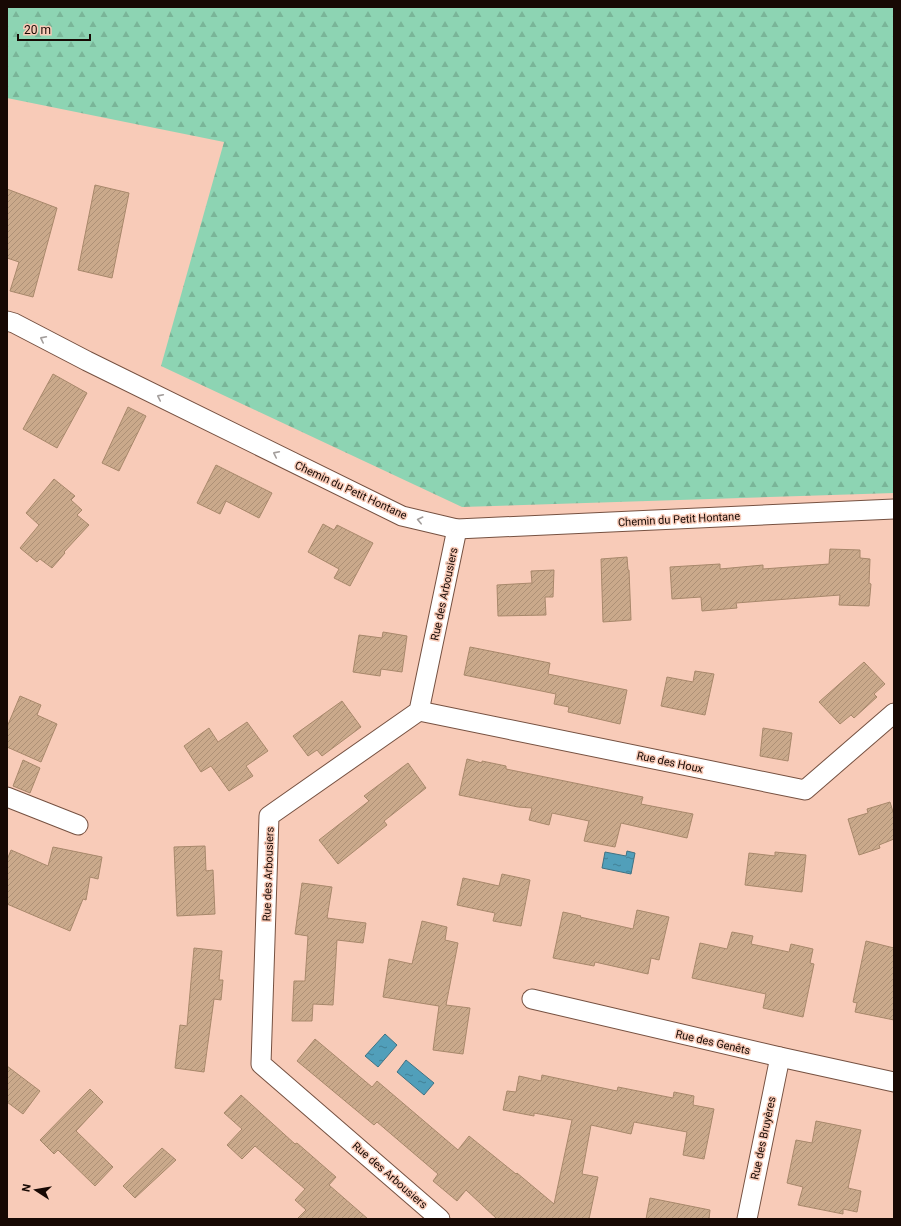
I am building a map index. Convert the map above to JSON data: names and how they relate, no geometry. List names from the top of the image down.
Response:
{
  "streets": {
    "street": [
      "Chemin du Petit Hontane",
      "Rue des Arbousiers",
      "Rue des Houx",
      "Rue des Genêts",
      "Rue des Bruyères"
    ]
  },
  "crossings": [
    ["Chemin du Petit Hontane", "Rue des Arbousiers"],
    ["Rue des Arbousiers", "Rue des Houx"],
    ["Rue des Genêts", "Rue des Bruyères"]
  ],
  "one_way": ["Chemin du Petit Hontane"],
  "scale_bar": "20 m",
  "north": "left"
}
